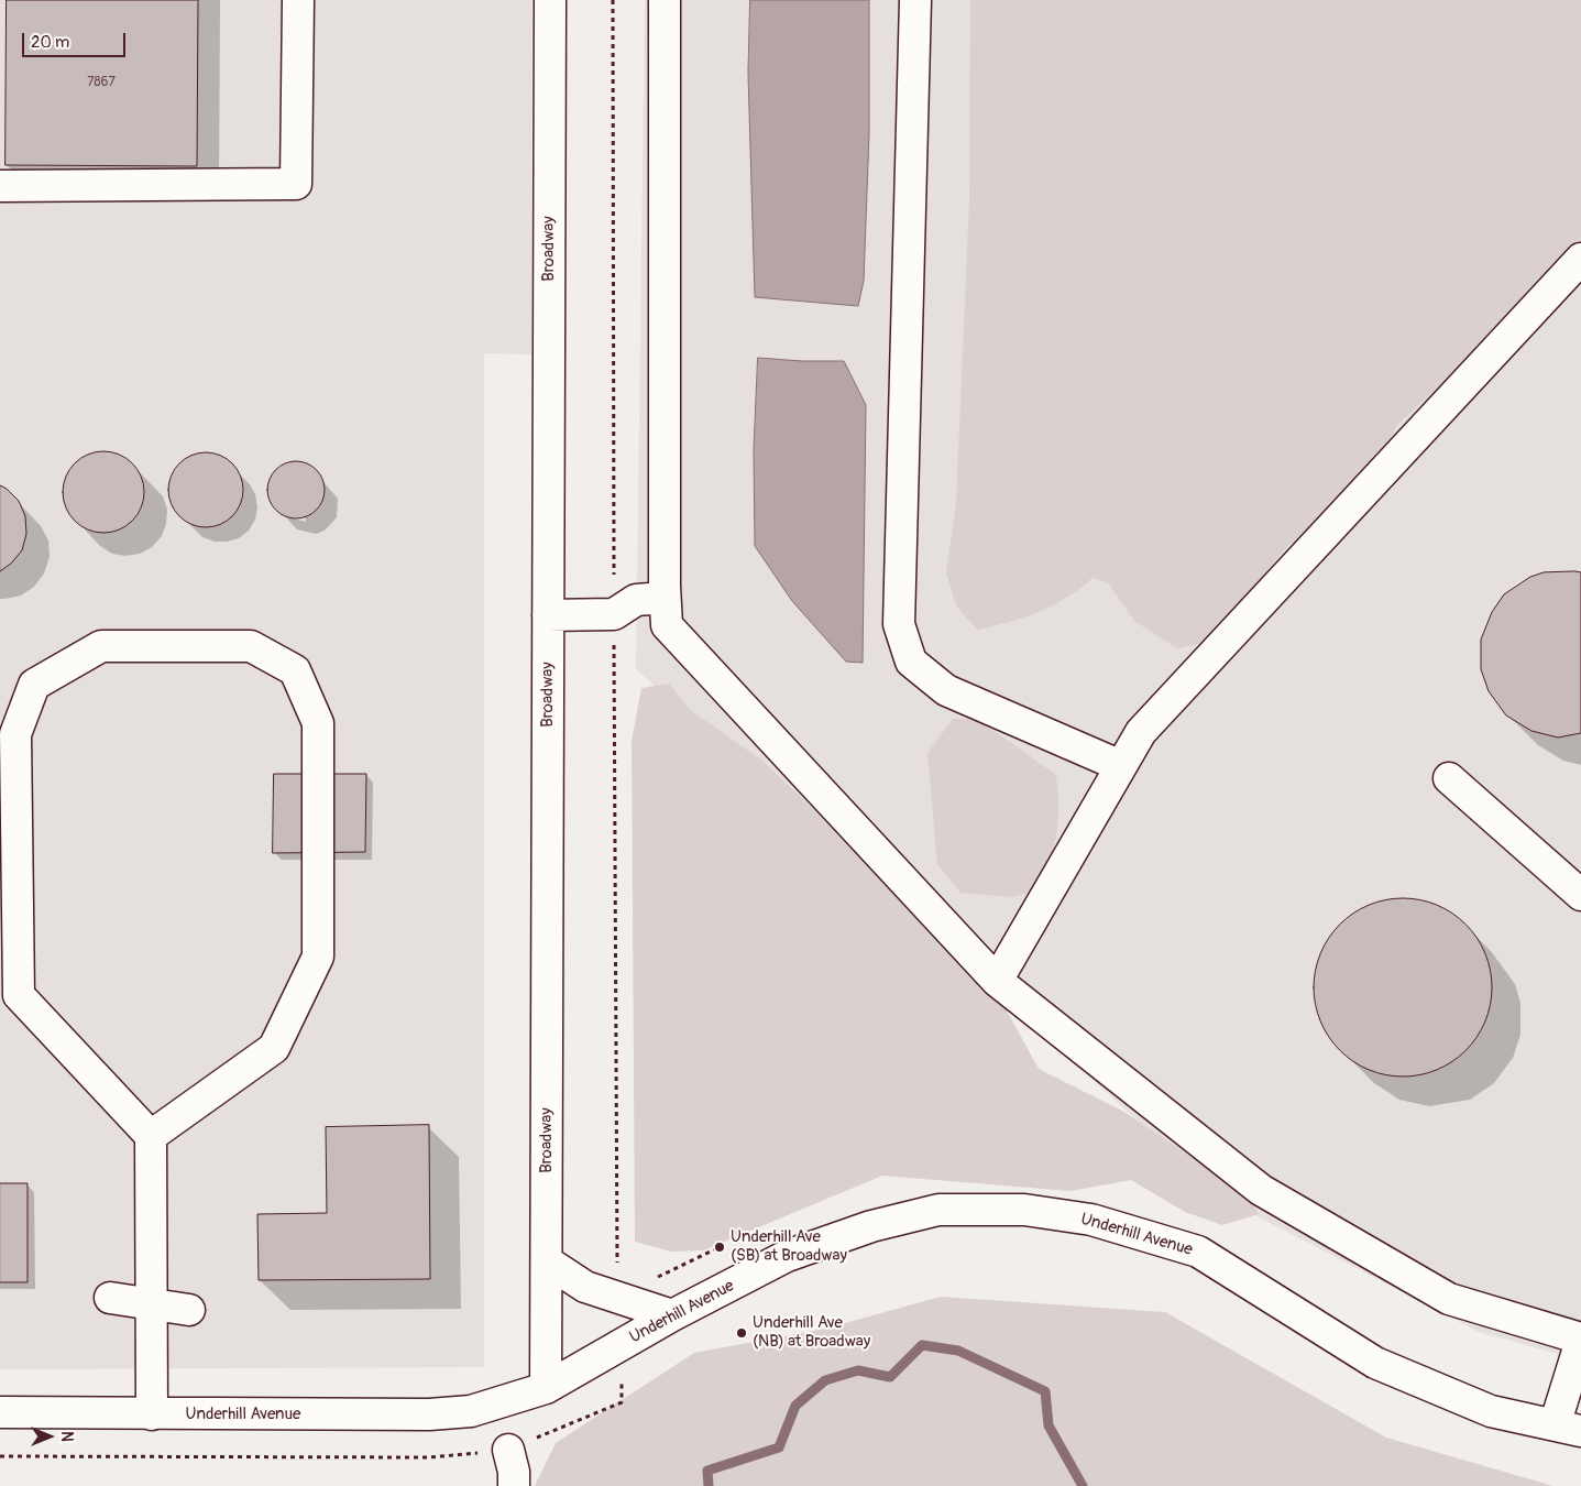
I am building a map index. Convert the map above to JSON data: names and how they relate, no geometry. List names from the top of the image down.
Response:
{
  "streets": {
    "street": ["Broadway", "Underhill Avenue"]
  },
  "crossings": [
    ["Broadway", "Underhill Avenue"]
  ],
  "places": ["Underhill Ave (SB) at Broadway", "Underhill Ave (NB) at Broadway"],
  "house_numbers": ["7867"],
  "scale_bar": "20 m",
  "north": "right"
}
